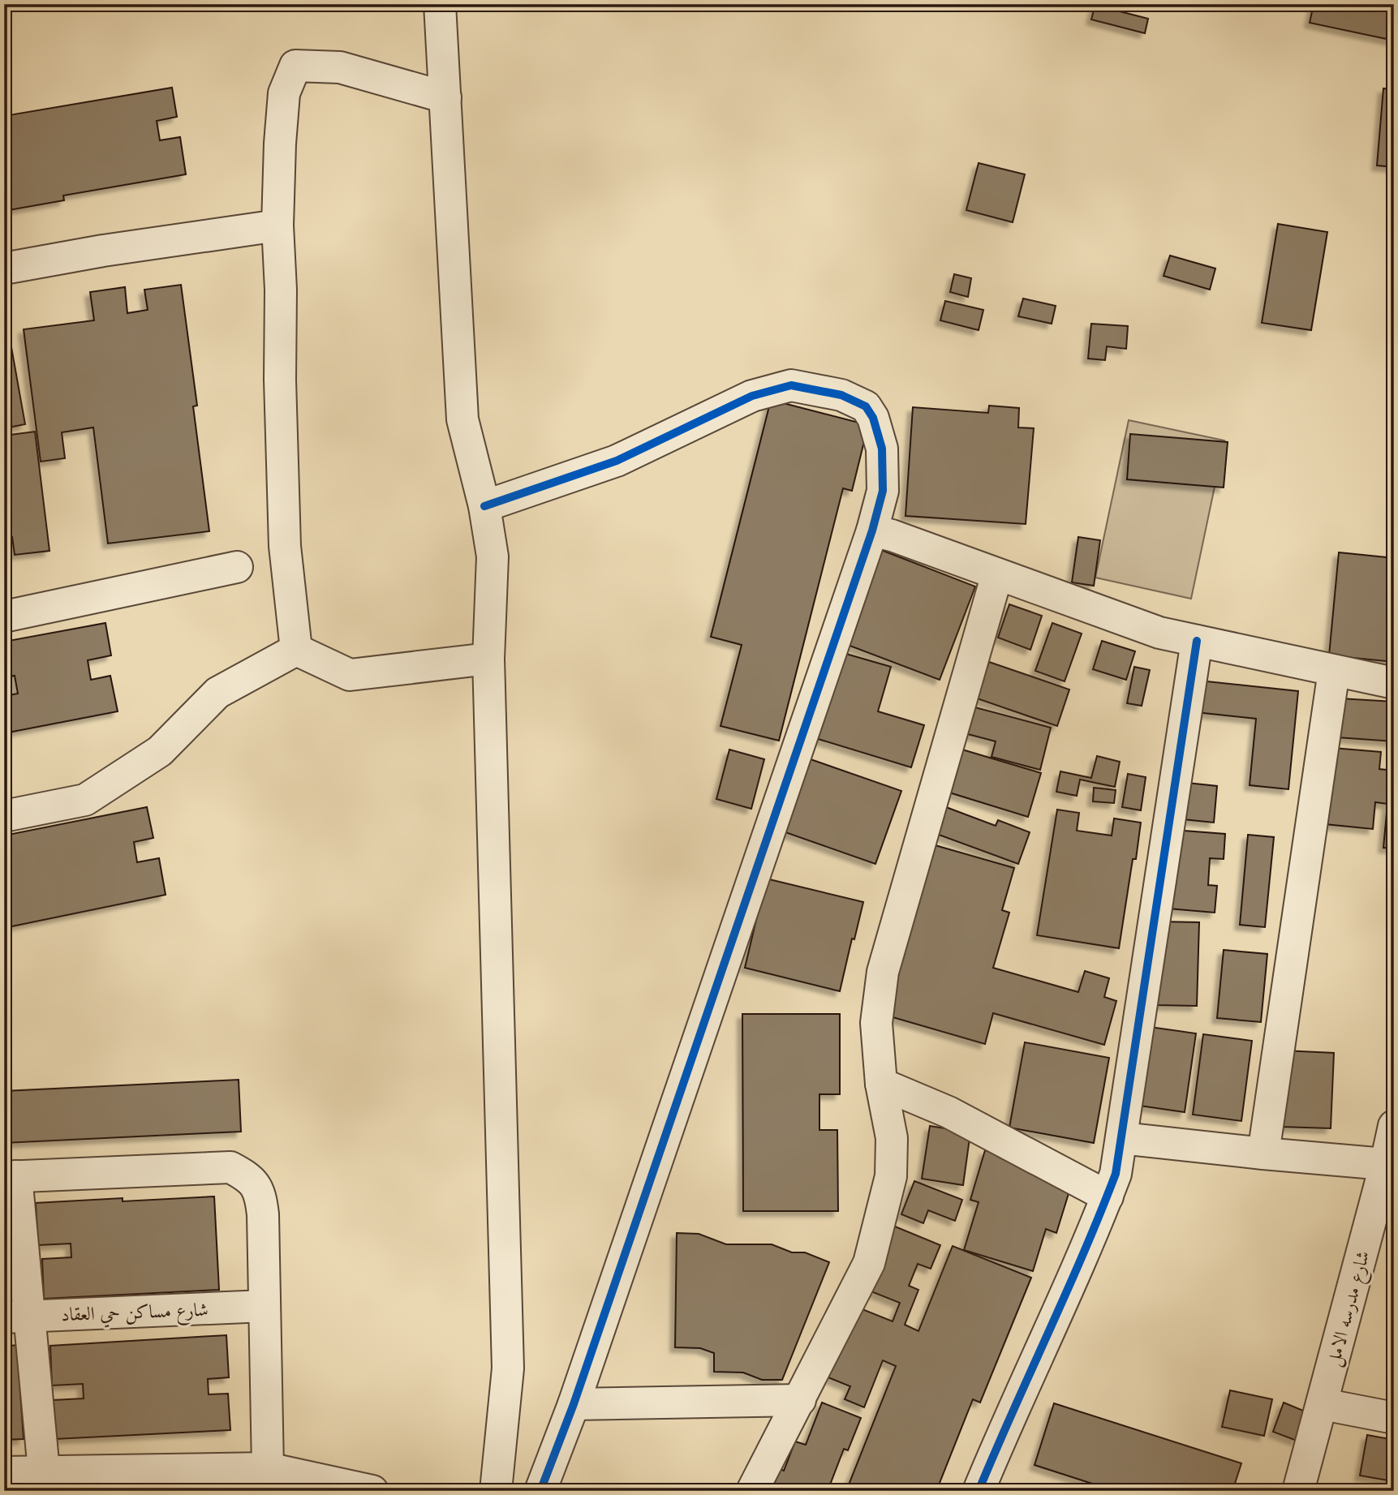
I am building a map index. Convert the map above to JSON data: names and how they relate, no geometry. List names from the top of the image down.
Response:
{
  "streets": {
    "street": ["شارع مدرسه الامل", "شارع مساكن حي العقاد"]
  }
}
